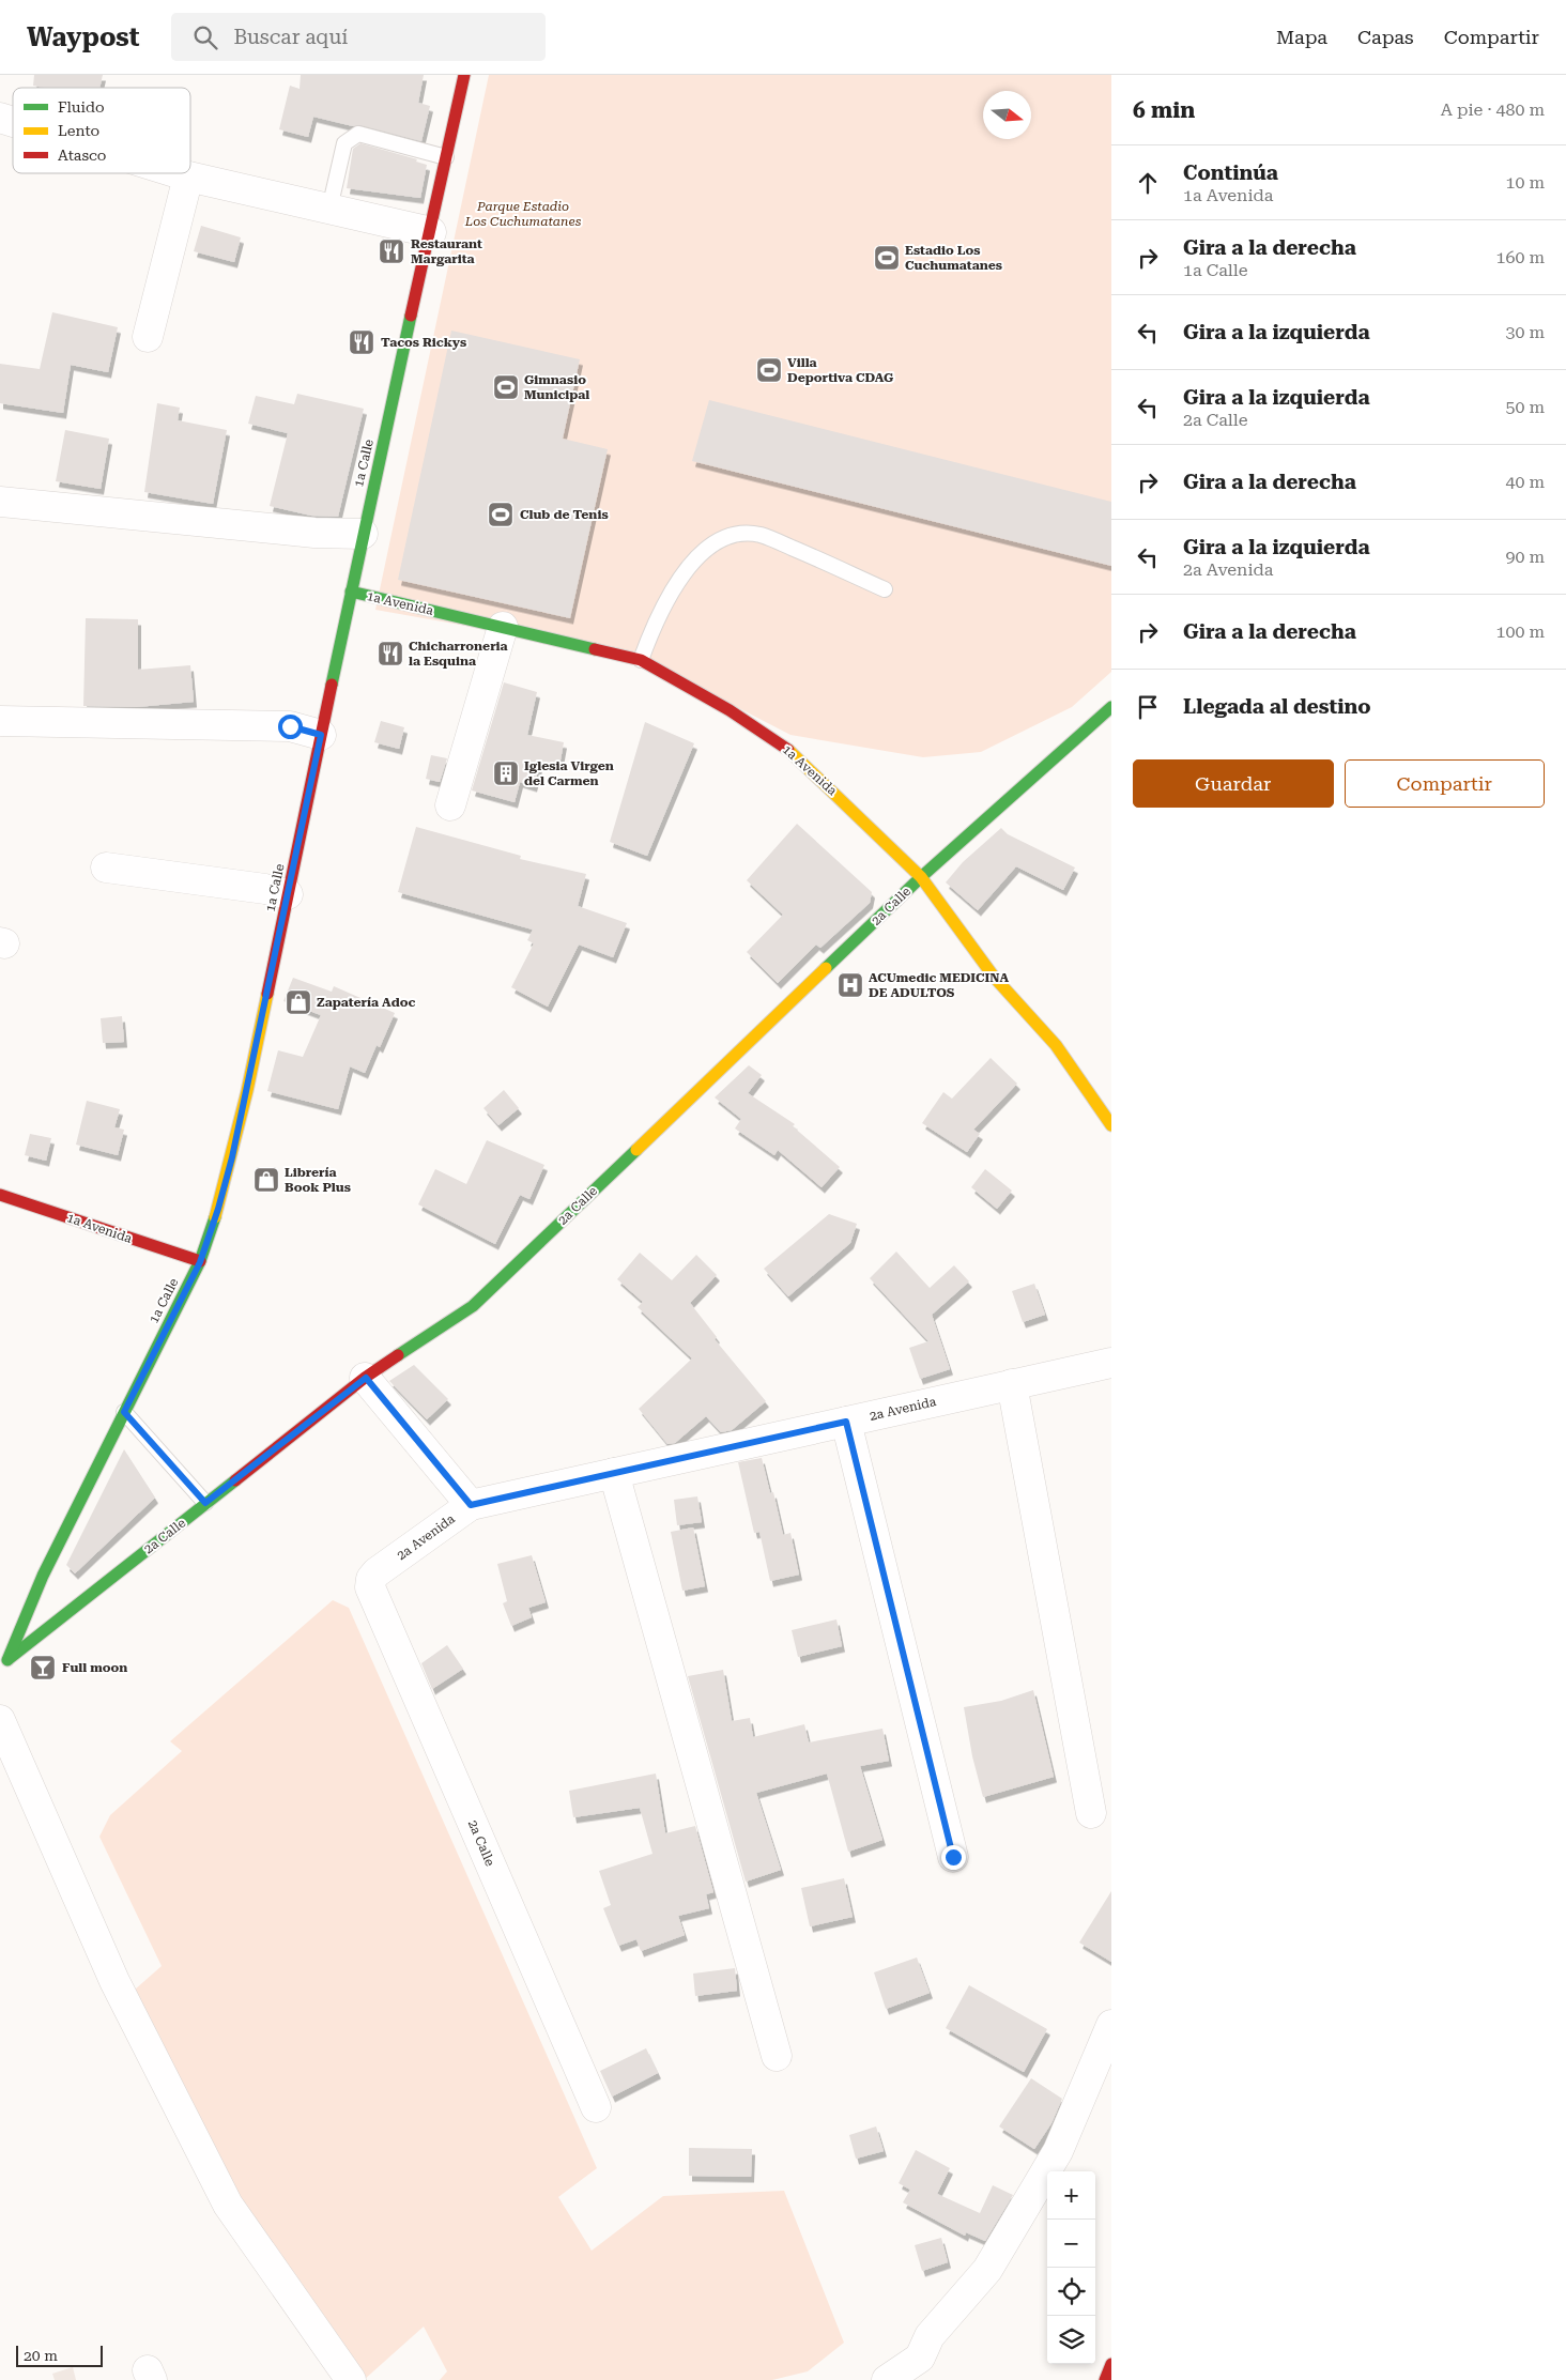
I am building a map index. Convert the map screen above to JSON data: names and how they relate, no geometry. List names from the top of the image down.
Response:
{
  "streets": {
    "main road": ["1a Calle", "1a Avenida", "2a Calle"],
    "street": ["2a Avenida"]
  },
  "crossings": [
    ["1a Calle", "1a Avenida"],
    ["1a Calle", "2a Calle"],
    ["1a Avenida", "2a Calle"],
    ["2a Calle", "2a Avenida"]
  ],
  "parks": ["Parque Estadio Los Cuchumatanes"],
  "places": {
    "restaurant": ["Restaurant Margarita", "Tacos Rickys", "Chicharroneria la Esquina"],
    "sports": [
      "Estadio Los Cuchumatanes",
      "Villa Deportiva CDAG",
      "Gimnasio Municipal",
      "Club de Tenis"
    ],
    "building": ["Iglesia Virgen del Carmen"],
    "hospital": ["ACUmedic MEDICINA DE ADULTOS"],
    "shop": ["Zapatería Adoc", "Librería Book Plus"],
    "bar": ["Full moon"]
  },
  "legend": ["Fluido", "Lento", "Atasco"],
  "scale_bar": "20 m",
  "north": "right",
  "page": {
    "header": "Waypost",
    "search": "Buscar aquí",
    "nav": ["Mapa", "Capas", "Compartir"],
    "heading": ["6 min", "A pie · 480 m"],
    "list": [
      ["Continúa", "1a Avenida", "10 m"],
      ["Gira a la derecha", "1a Calle", "160 m"],
      ["Gira a la izquierda", "30 m"],
      ["Gira a la izquierda", "2a Calle", "50 m"],
      ["Gira a la derecha", "40 m"],
      ["Gira a la izquierda", "2a Avenida", "90 m"],
      ["Gira a la derecha", "100 m"],
      "Llegada al destino"
    ],
    "buttons": ["Guardar", "Compartir"],
    "map_buttons": ["+", "−"],
    "scale": "20 m"
  }
}
